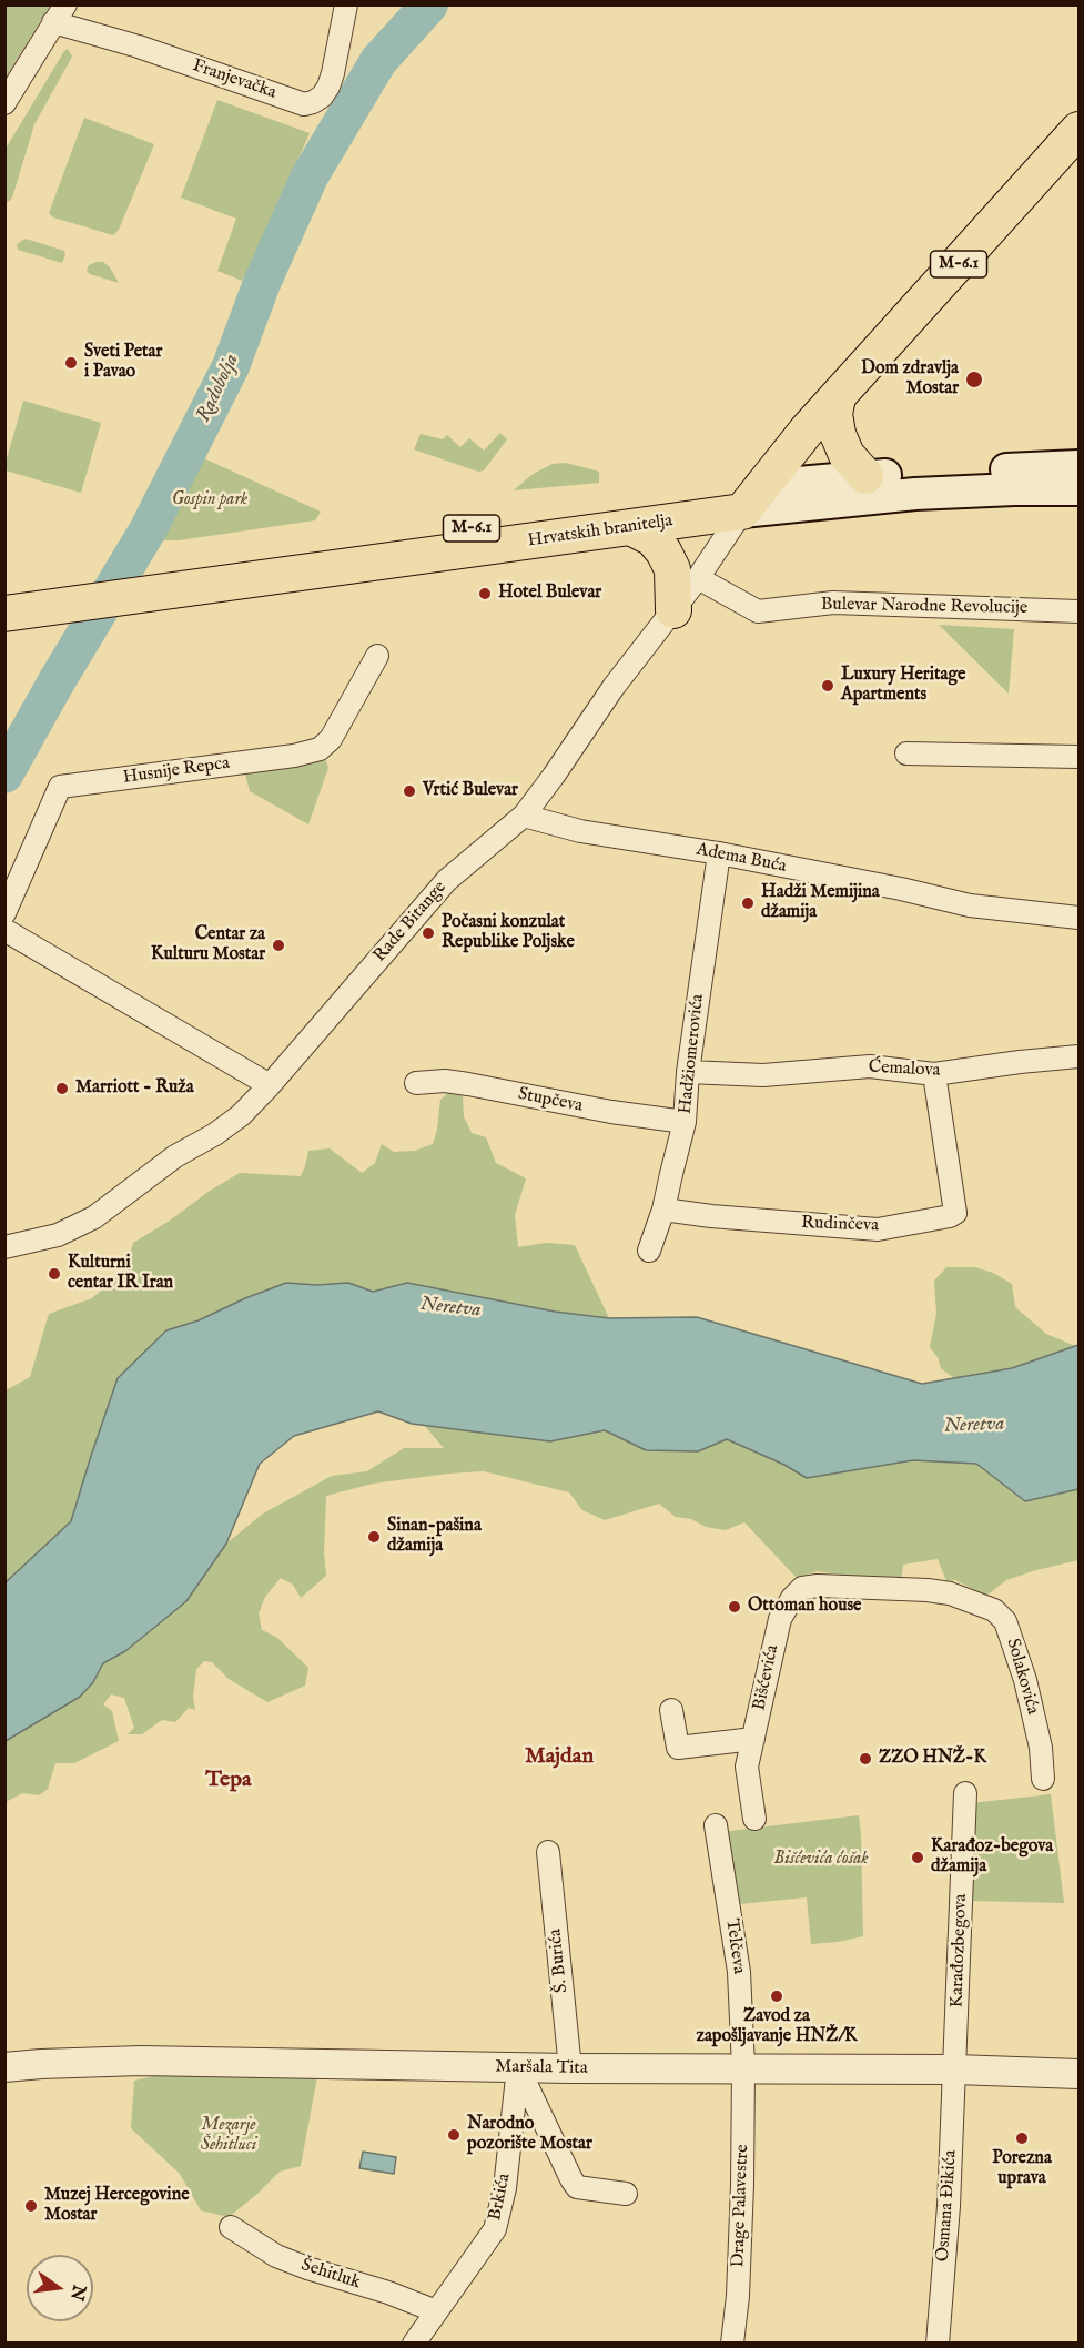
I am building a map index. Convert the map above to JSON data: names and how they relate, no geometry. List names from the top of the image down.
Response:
{
  "streets": {
    "main road": ["M-6.1", "Hrvatskih branitelja"],
    "street": [
      "Franjevačka",
      "Bulevar Narodne Revolucije",
      "Husnije Repca",
      "Adema Buća",
      "Rade Bitange",
      "Hadžiomerovića",
      "Ćemalova",
      "Stupčeva",
      "Rudinčeva",
      "Solakovića",
      "Bišćevića",
      "Telčeva",
      "Karađozbegova",
      "Š. Burića",
      "Maršala Tita",
      "Brkića",
      "Drage Palavestre",
      "Osmana Đikića",
      "Šehitluk"
    ]
  },
  "crossings": [
    ["M-6.1", "Hrvatskih branitelja"],
    ["M-6.1", "Rade Bitange"],
    ["Hrvatskih branitelja", "Rade Bitange"],
    ["Bulevar Narodne Revolucije", "Rade Bitange"],
    ["Adema Buća", "Rade Bitange"],
    ["Adema Buća", "Hadžiomerovića"],
    ["Hadžiomerovića", "Ćemalova"],
    ["Hadžiomerovića", "Stupčeva"],
    ["Hadžiomerovića", "Rudinčeva"],
    ["Ćemalova", "Rudinčeva"],
    ["Solakovića", "Bišćevića"],
    ["Telčeva", "Maršala Tita"],
    ["Telčeva", "Drage Palavestre"],
    ["Karađozbegova", "Maršala Tita"],
    ["Karađozbegova", "Osmana Đikića"],
    ["Š. Burića", "Maršala Tita"],
    ["Maršala Tita", "Brkića"],
    ["Maršala Tita", "Drage Palavestre"],
    ["Maršala Tita", "Osmana Đikića"],
    ["Brkića", "Šehitluk"]
  ],
  "districts": ["Majdan", "Tepa"],
  "water": ["Radobolja", "Neretva"],
  "parks": ["Gospin park", "Bišćevića ćošak", "Mezarje Šehitluci"],
  "places": [
    "Sveti Petar i Pavao",
    "Dom zdravlja Mostar",
    "Hotel Bulevar",
    "Luxury Heritage Apartments",
    "Vrtić Bulevar",
    "Hadži Memijina džamija",
    "Počasni konzulat Republike Poljske",
    "Centar za Kulturu Mostar",
    "Marriott - Ruža",
    "Kulturni centar IR Iran",
    "Sinan-pašina džamija",
    "Ottoman house",
    "ZZO HNŽ-K",
    "Karađoz-begova džamija",
    "Zavod za zapošljavanje HNŽ/K",
    "Narodno pozorište Mostar",
    "Porezna uprava",
    "Muzej Hercegovine Mostar"
  ],
  "north": "right"
}
